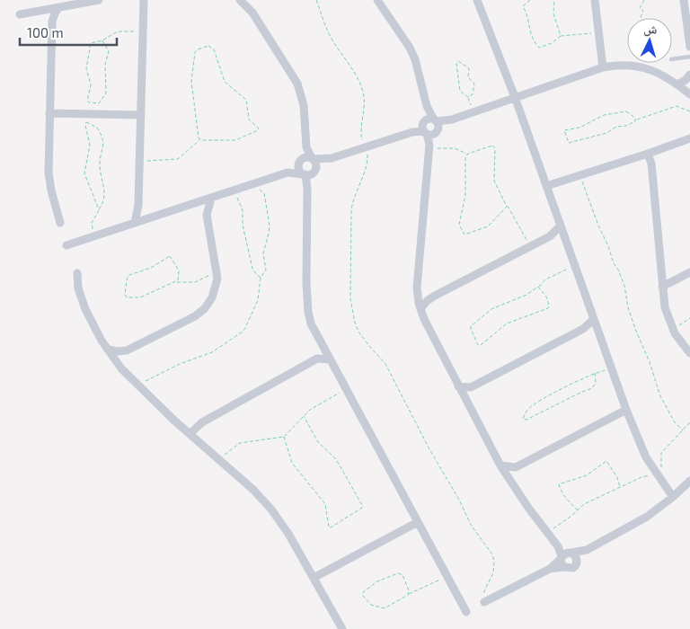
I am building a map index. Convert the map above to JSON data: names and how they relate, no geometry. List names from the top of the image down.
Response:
{
  "scale_bar": "100 m",
  "north": "top"
}
